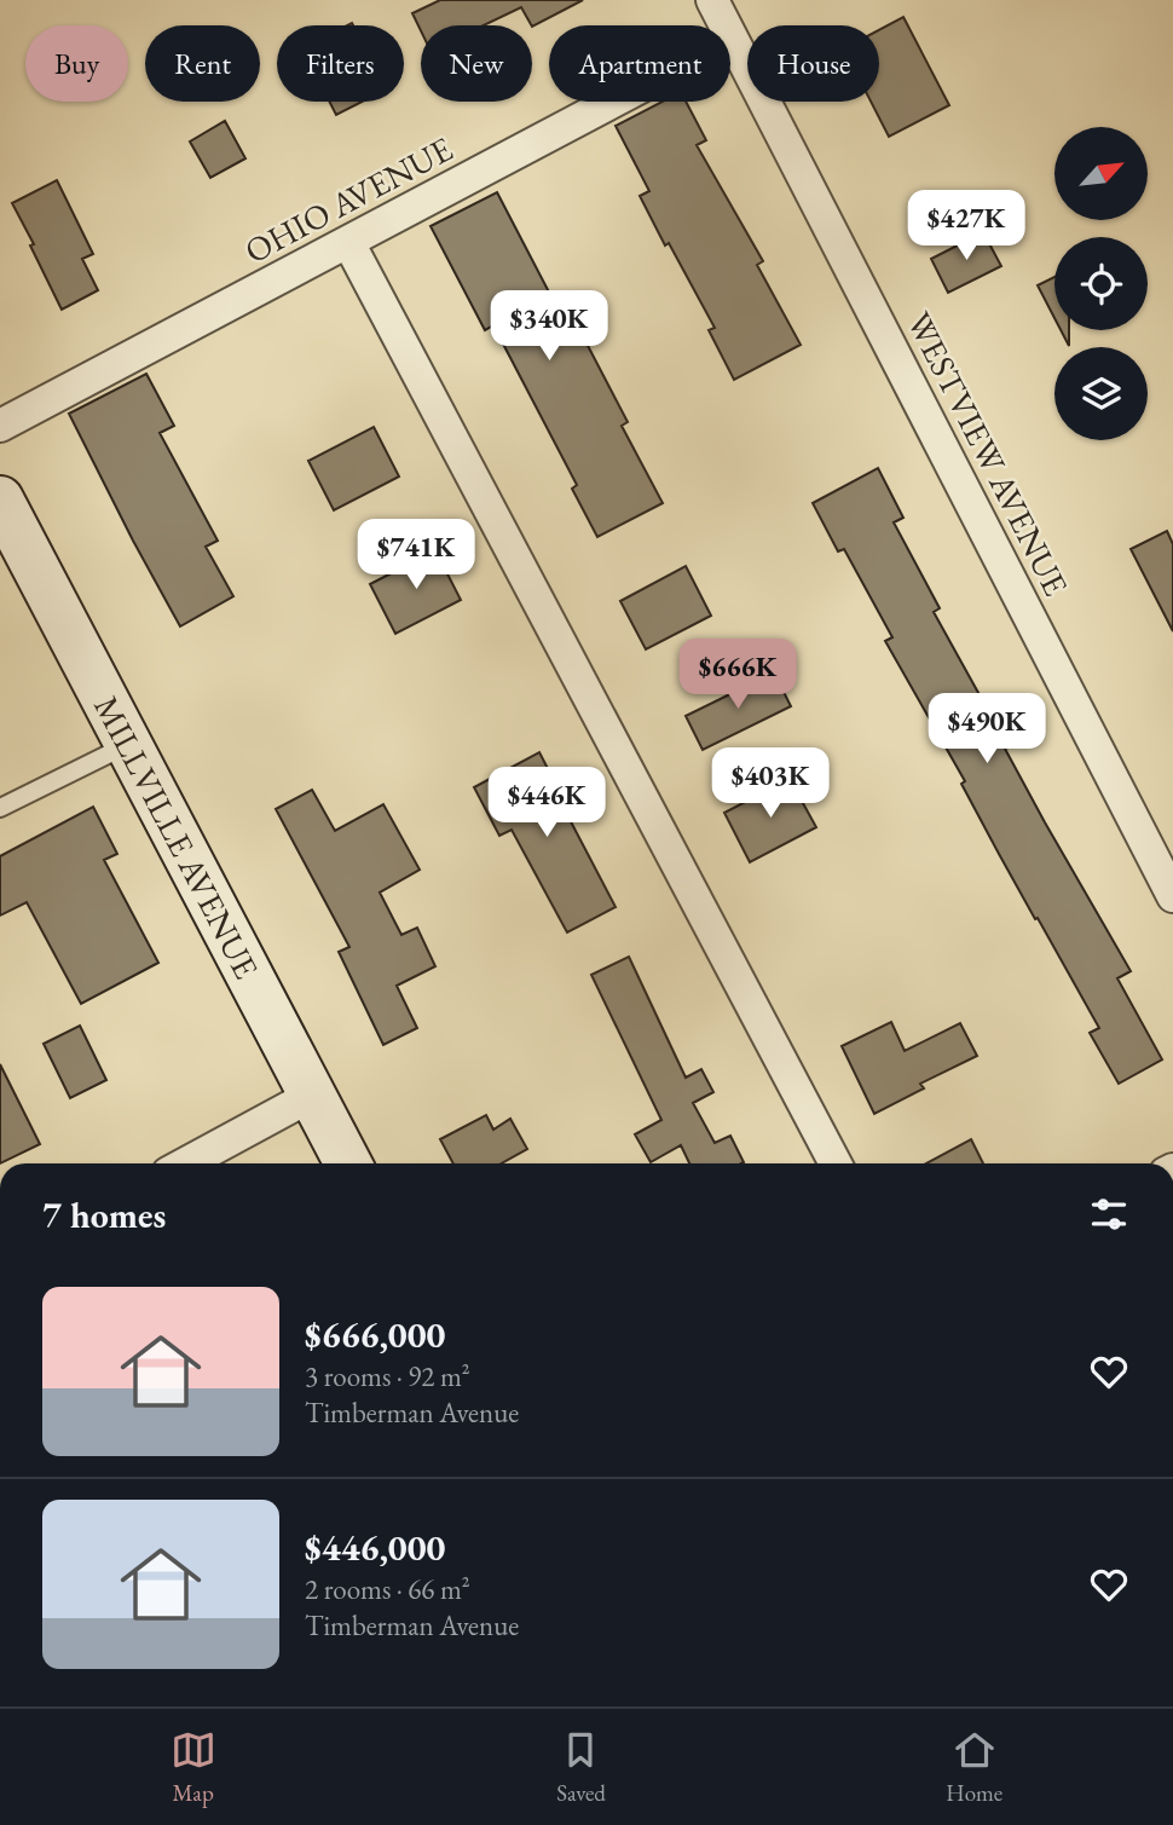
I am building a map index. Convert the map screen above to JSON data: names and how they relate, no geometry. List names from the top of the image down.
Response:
{
  "streets": {
    "main road": ["MILLVILLE AVENUE"],
    "street": ["OHIO AVENUE", "WESTVIEW AVENUE"]
  },
  "crossings": [
    ["OHIO AVENUE", "WESTVIEW AVENUE"]
  ],
  "north": "top right",
  "page": {
    "chip": [
      "Buy",
      "Rent",
      "Filters",
      "New",
      "Apartment",
      "House"
    ],
    "price": [
      "$427K",
      "$340K",
      "$741K",
      "$666K",
      "$490K",
      "$403K",
      "$446K"
    ],
    "heading": "7 homes",
    "list": [
      {
        "name": "$666,000",
        "note": "3 rooms · 92 m² · Timberman Avenue"
      },
      {
        "name": "$446,000",
        "note": "2 rooms · 66 m² · Timberman Avenue"
      }
    ],
    "tabs": ["Map", "Saved", "Home"]
  }
}
